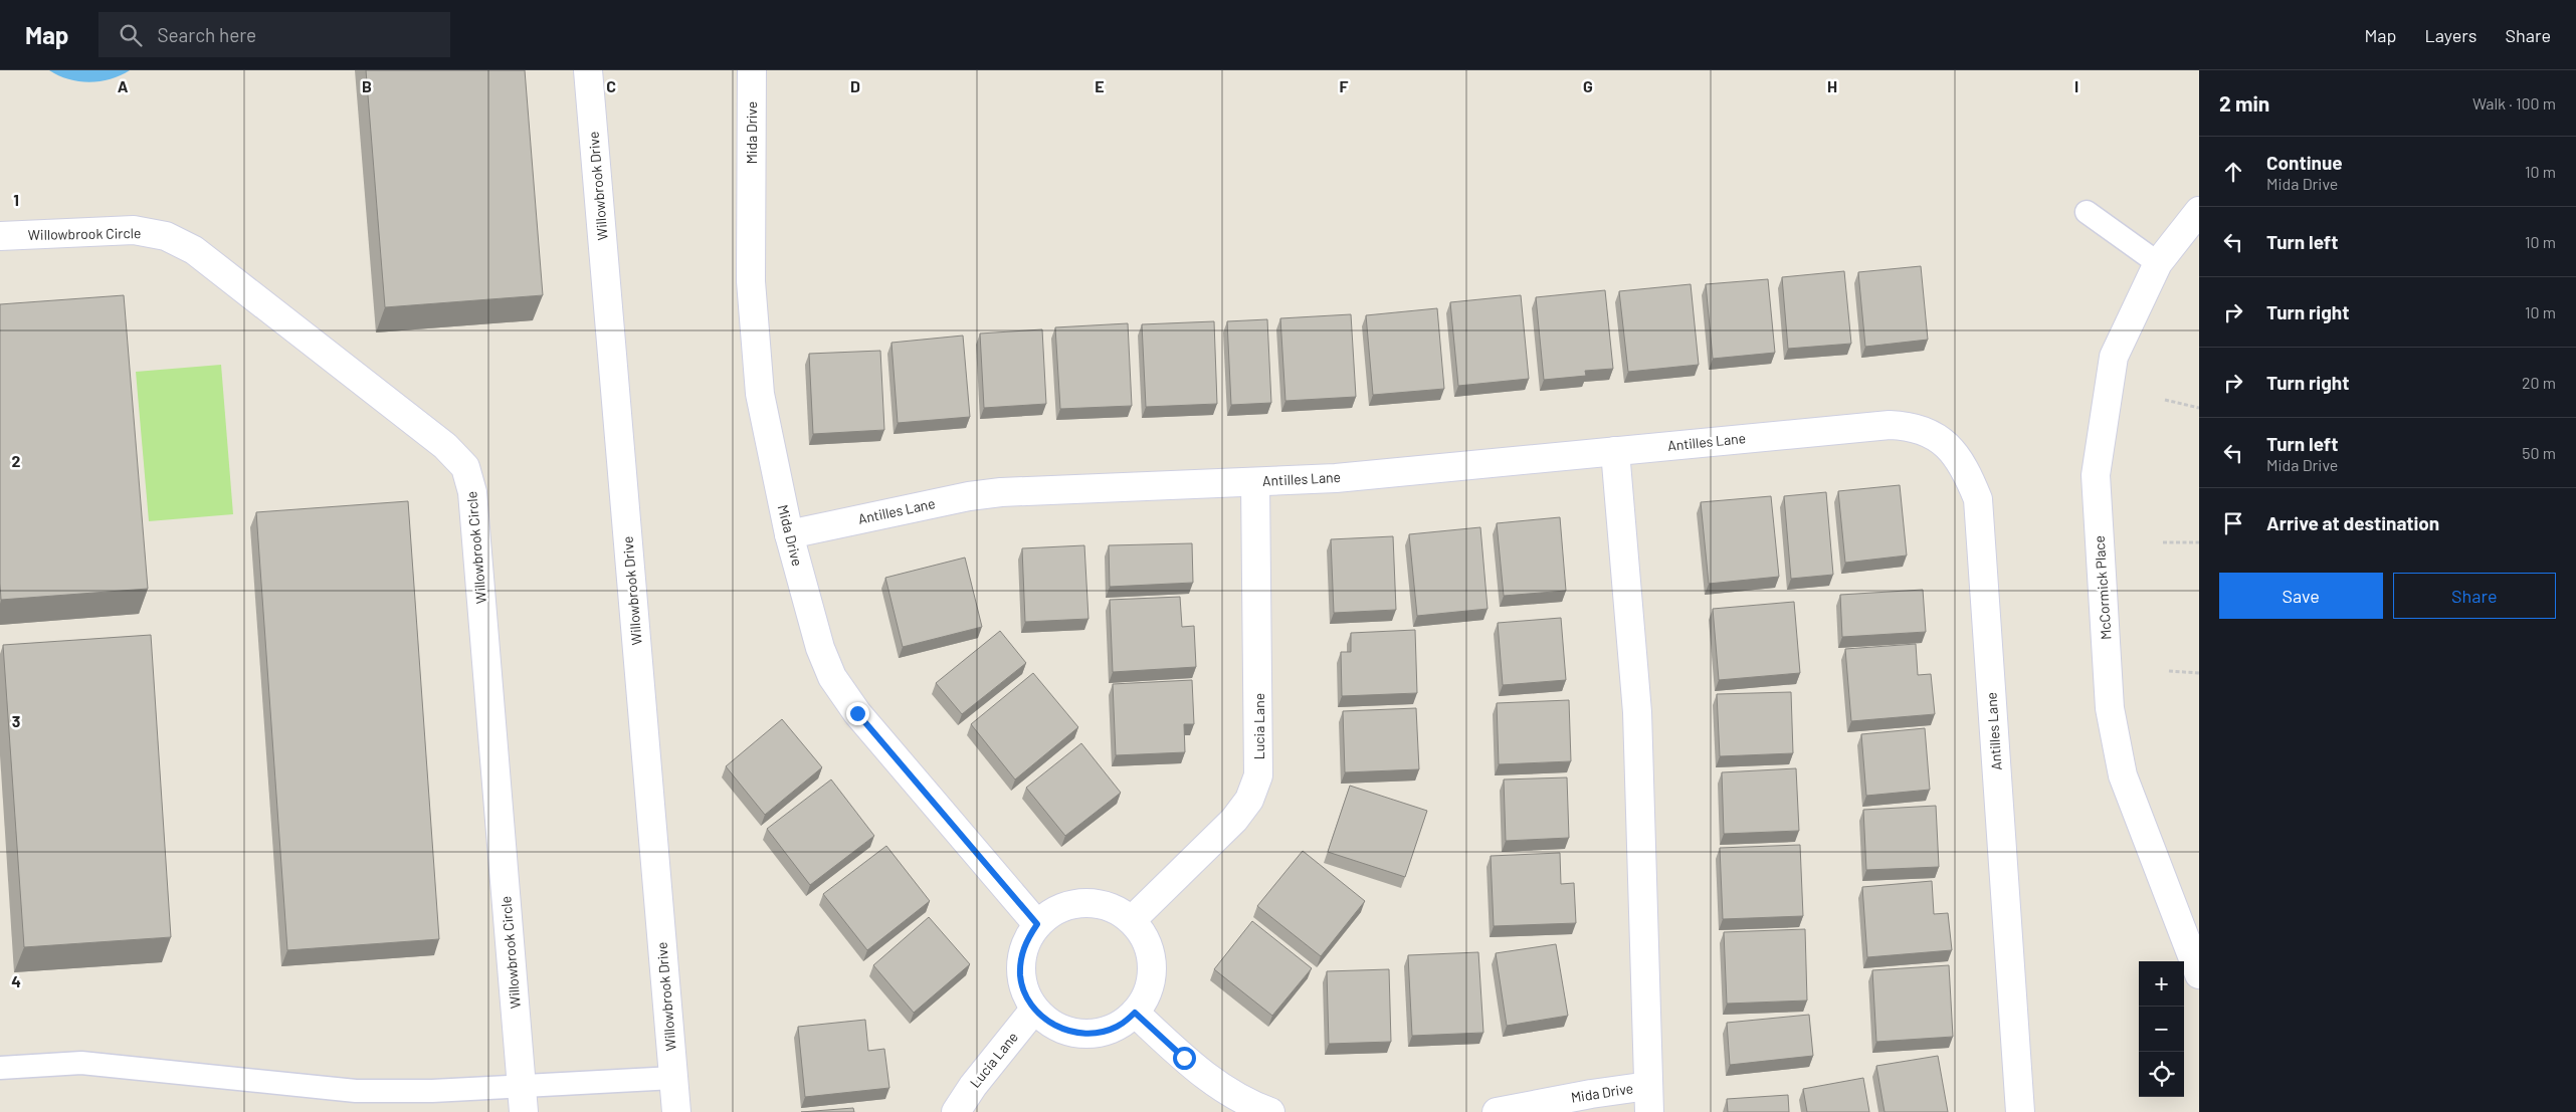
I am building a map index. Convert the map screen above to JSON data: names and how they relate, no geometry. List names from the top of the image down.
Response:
{
  "streets": {
    "street": [
      "Mida Drive",
      "Willowbrook Drive",
      "Willowbrook Circle",
      "Antilles Lane",
      "McCormick Place",
      "Lucia Lane"
    ]
  },
  "crossings": [
    ["Mida Drive", "Antilles Lane"],
    ["Mida Drive", "Lucia Lane"],
    ["Antilles Lane", "Lucia Lane"]
  ],
  "page": {
    "header": "Map",
    "search": "Search here",
    "nav": ["Map", "Layers", "Share"],
    "heading": ["2 min", "Walk · 100 m"],
    "list": [
      ["Continue", "Mida Drive", "10 m"],
      ["Turn left", "10 m"],
      ["Turn right", "10 m"],
      ["Turn right", "20 m"],
      ["Turn left", "Mida Drive", "50 m"],
      "Arrive at destination"
    ],
    "buttons": ["Save", "Share"],
    "map_buttons": ["+", "−"]
  },
  "grid": {
    "columns": [
      "A",
      "B",
      "C",
      "D",
      "E",
      "F",
      "G",
      "H",
      "I"
    ],
    "rows": [
      "1",
      "2",
      "3",
      "4"
    ]
  }
}
